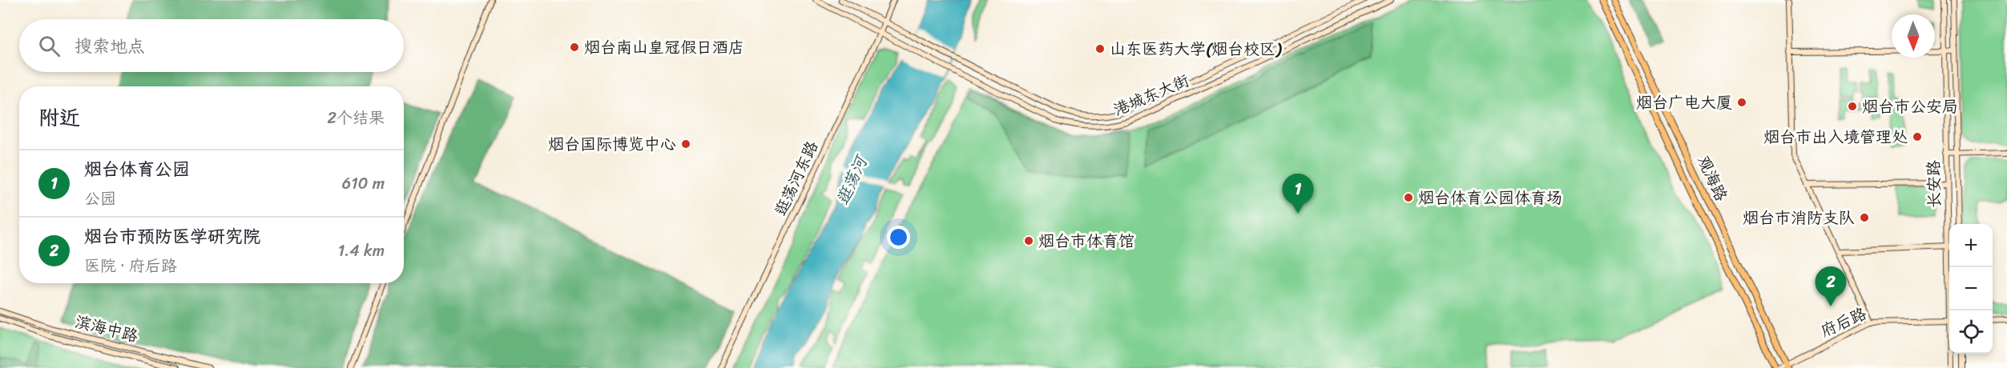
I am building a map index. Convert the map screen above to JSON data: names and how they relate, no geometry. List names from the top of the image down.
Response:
{
  "streets": {
    "main road": ["观海路"],
    "street": [
      "港城东大街",
      "逛荡河东路",
      "长安路",
      "府后路",
      "滨海中路"
    ]
  },
  "crossings": [
    ["港城东大街", "逛荡河东路"],
    ["观海路", "府后路"]
  ],
  "water": ["逛荡河"],
  "places": [
    "烟台南山皇冠假日酒店",
    "山东医药大学(烟台校区)",
    "烟台广电大厦",
    "烟台市公安局",
    "烟台市出入境管理处",
    "烟台国际博览中心",
    "烟台体育公园体育场",
    "烟台市消防支队",
    "烟台市体育馆"
  ],
  "north": "bottom",
  "page": {
    "search": "搜索地点",
    "heading": ["附近", "2个结果"],
    "list": [
      {
        "mark": "1",
        "name": "烟台体育公园",
        "note": "公园",
        "value": "610 m"
      },
      {
        "mark": "2",
        "name": "烟台市预防医学研究院",
        "note": "医院 · 府后路",
        "value": "1.4 km"
      }
    ],
    "pins": ["1", "2"],
    "map_buttons": ["+", "−"]
  }
}
